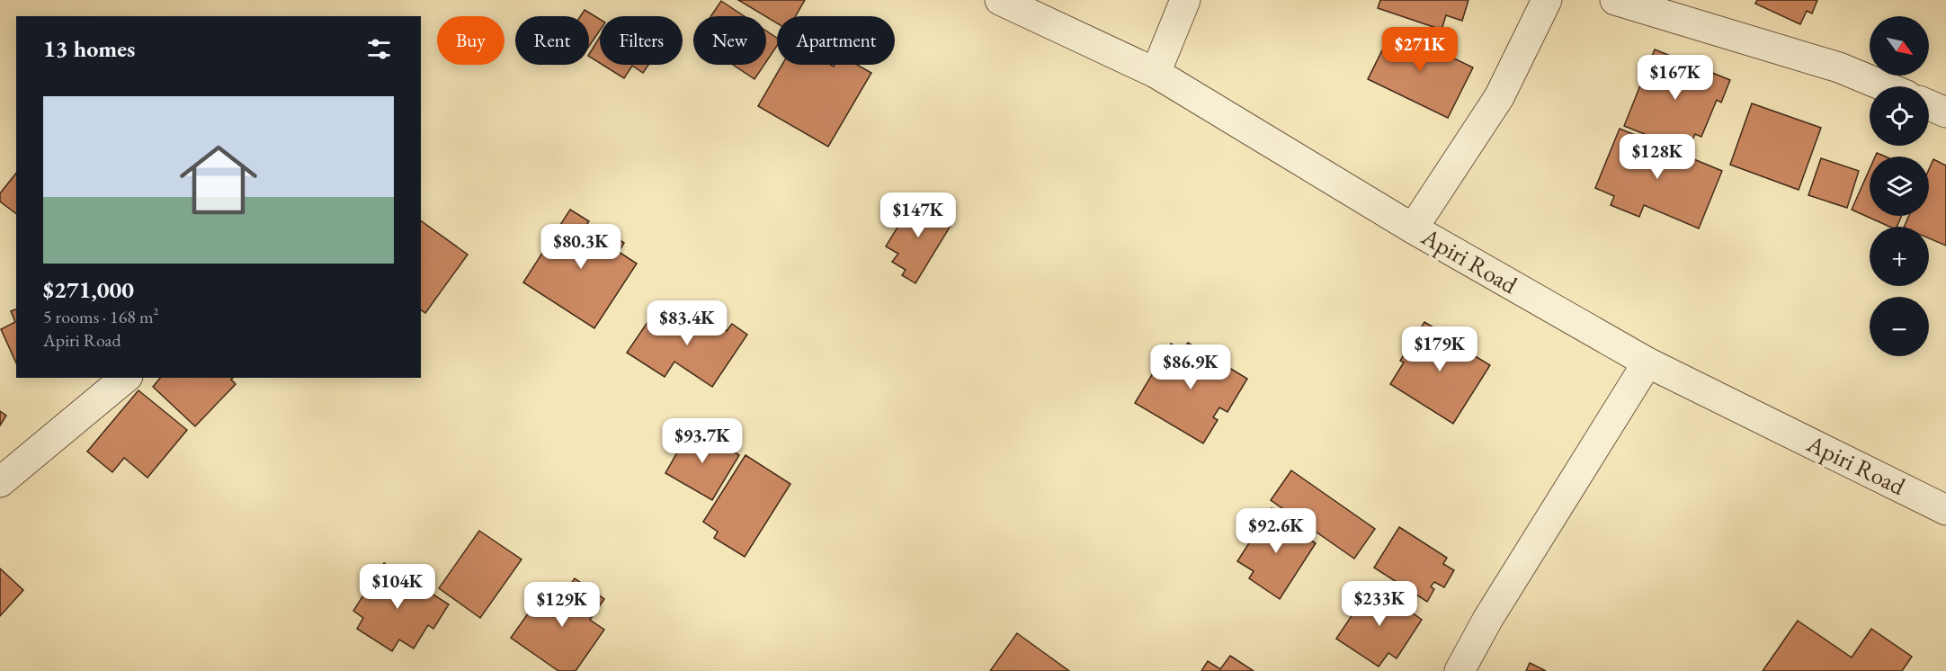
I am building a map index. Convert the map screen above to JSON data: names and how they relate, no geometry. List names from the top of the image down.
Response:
{
  "streets": {
    "street": ["Apiri Road"]
  },
  "north": "bottom right",
  "page": {
    "map_buttons": ["+", "−"],
    "chip": [
      "Buy",
      "Rent",
      "Filters",
      "New",
      "Apartment"
    ],
    "heading": "13 homes",
    "price": [
      "$271K",
      "$167K",
      "$128K",
      "$147K",
      "$80.3K",
      "$83.4K",
      "$179K",
      "$86.9K",
      "$93.7K",
      "$92.6K",
      "$104K",
      "$233K",
      "$129K"
    ],
    "list": [
      {
        "name": "$271,000",
        "note": "5 rooms · 168 m² · Apiri Road"
      }
    ]
  }
}
